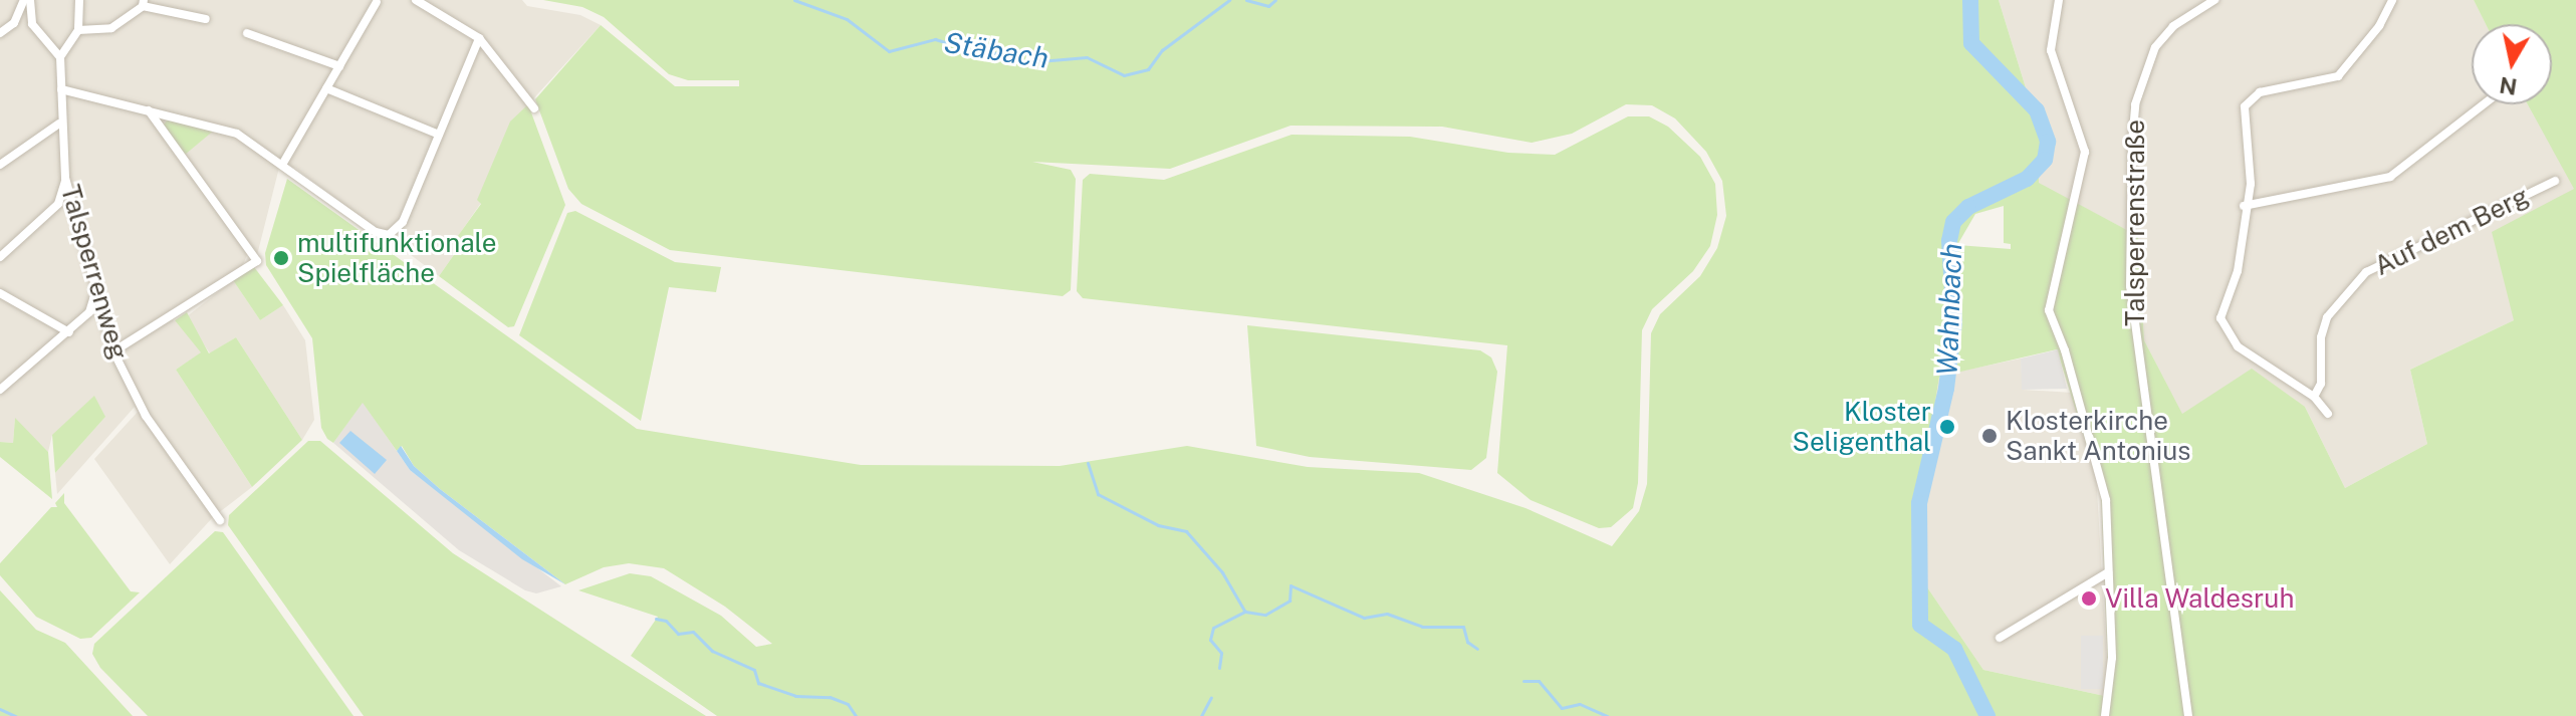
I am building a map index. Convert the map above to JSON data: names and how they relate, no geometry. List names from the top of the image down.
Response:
{
  "streets": {
    "street": ["Talsperrenstraße", "Auf dem Berg", "Talsperrenweg"]
  },
  "water": ["Stäbach", "Wahnbach"],
  "places": [
    "multifunktionale Spielfläche",
    "Kloster Seligenthal",
    "Klosterkirche Sankt Antonius",
    "Villa Waldesruh"
  ],
  "north": "bottom"
}
